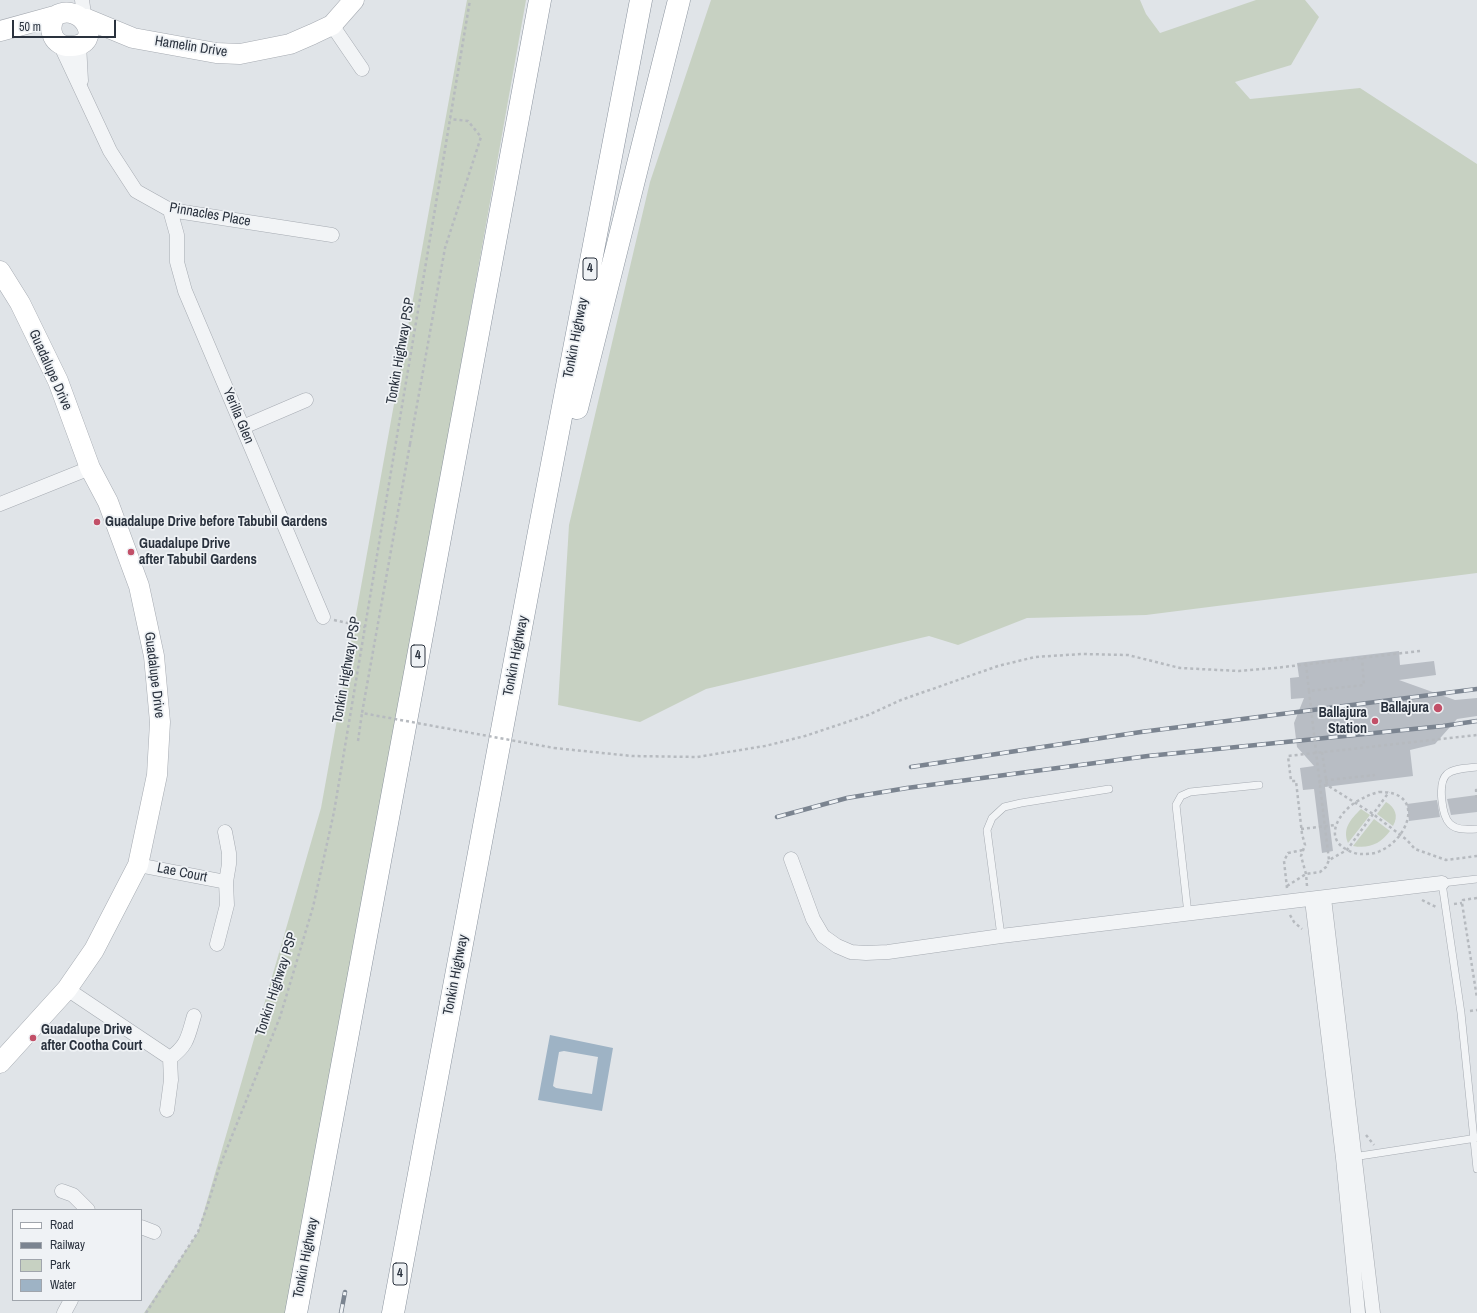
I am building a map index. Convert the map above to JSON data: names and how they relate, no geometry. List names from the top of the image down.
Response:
{
  "streets": {
    "highway": ["4", "Tonkin Highway"],
    "street": [
      "Hamelin Drive",
      "Pinnacles Place",
      "Guadalupe Drive",
      "Yerilla Glen",
      "Lae Court"
    ],
    "path": ["Tonkin Highway PSP"]
  },
  "crossings": [
    ["Hamelin Drive", "Pinnacles Place"],
    ["Pinnacles Place", "Yerilla Glen"],
    ["Guadalupe Drive", "Lae Court"]
  ],
  "places": [
    "Guadalupe Drive before Tabubil Gardens",
    "Guadalupe Drive after Tabubil Gardens",
    "Ballajura",
    "Ballajura Station",
    "Guadalupe Drive after Cootha Court"
  ],
  "legend": [
    "Road",
    "Railway",
    "Park",
    "Water"
  ],
  "scale_bar": "50 m"
}
